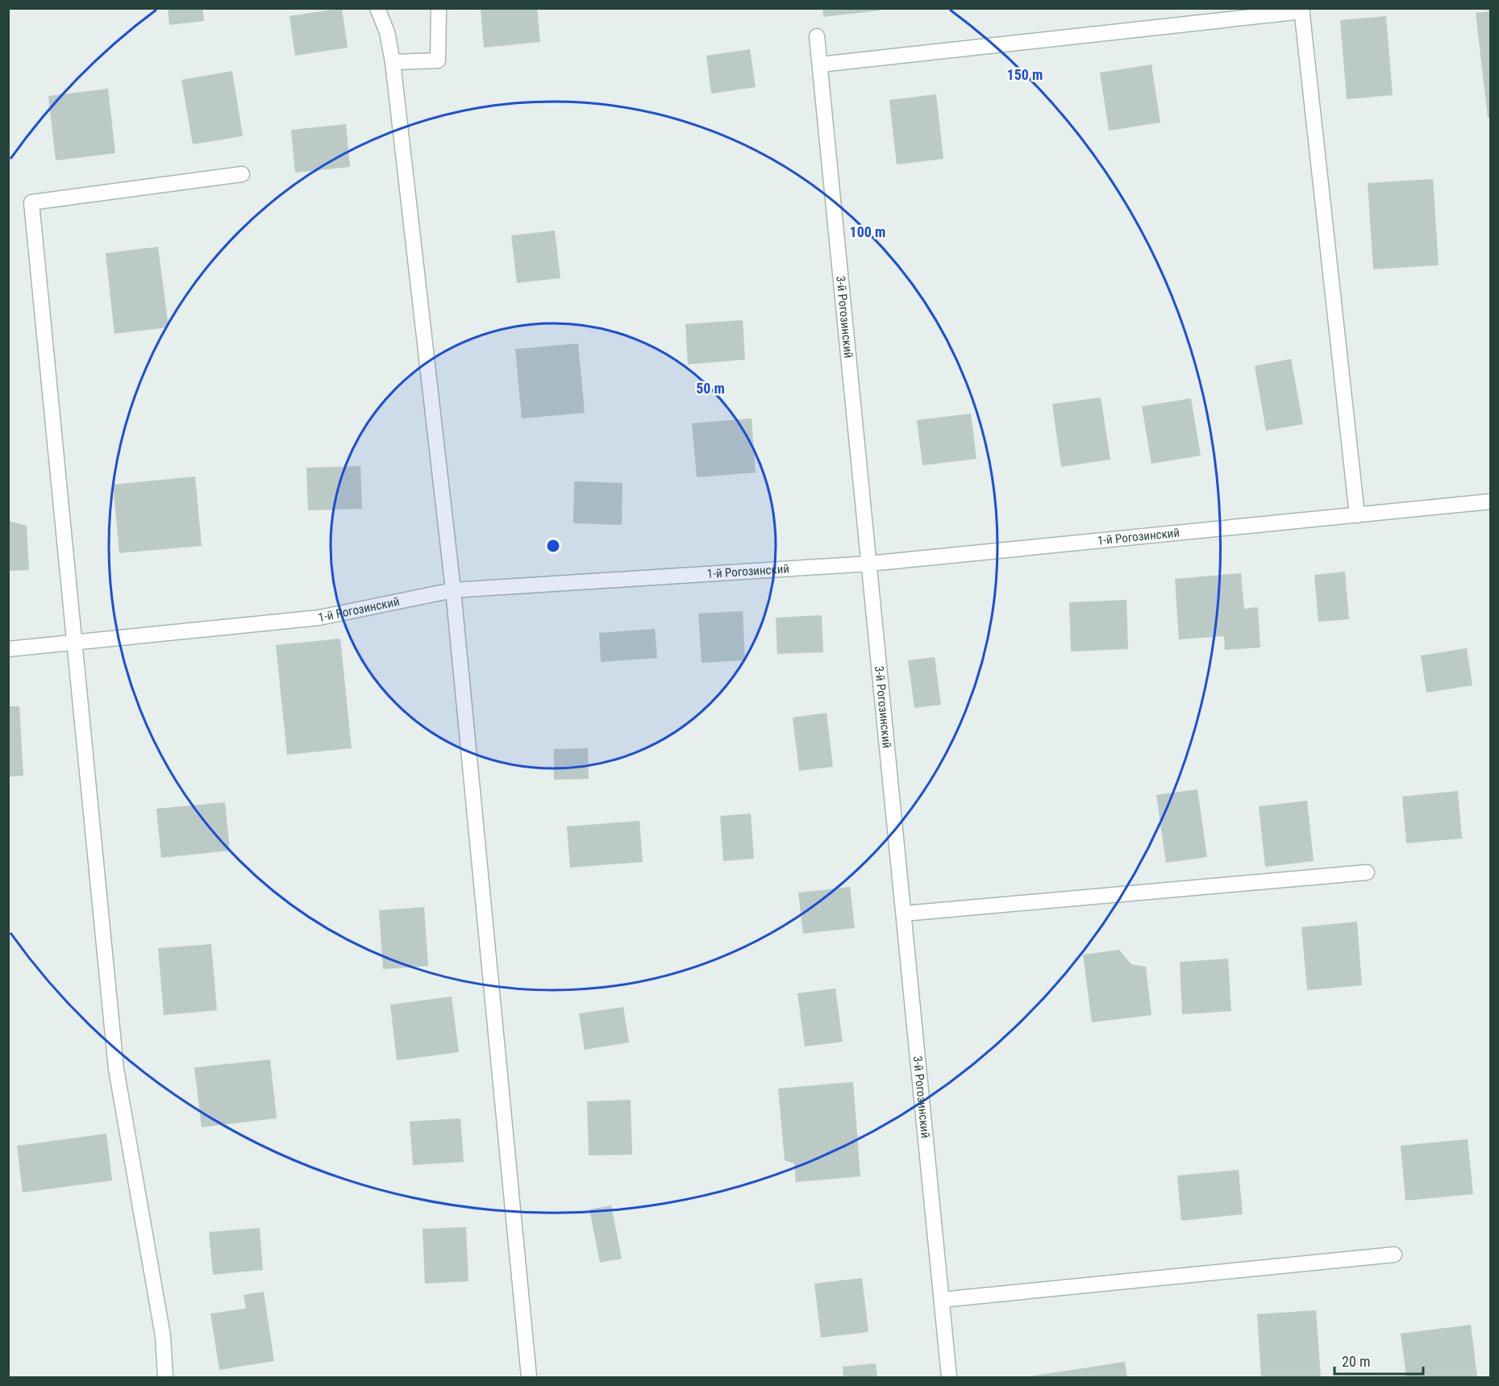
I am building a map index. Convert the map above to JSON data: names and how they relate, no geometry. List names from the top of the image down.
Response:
{
  "streets": {
    "street": ["3-й Рогозинский", "1-й Рогозинский"]
  },
  "crossings": [
    ["3-й Рогозинский", "1-й Рогозинский"]
  ],
  "scale_bar": "20 m",
  "rings": ["150 m", "100 m", "50 m"]
}
